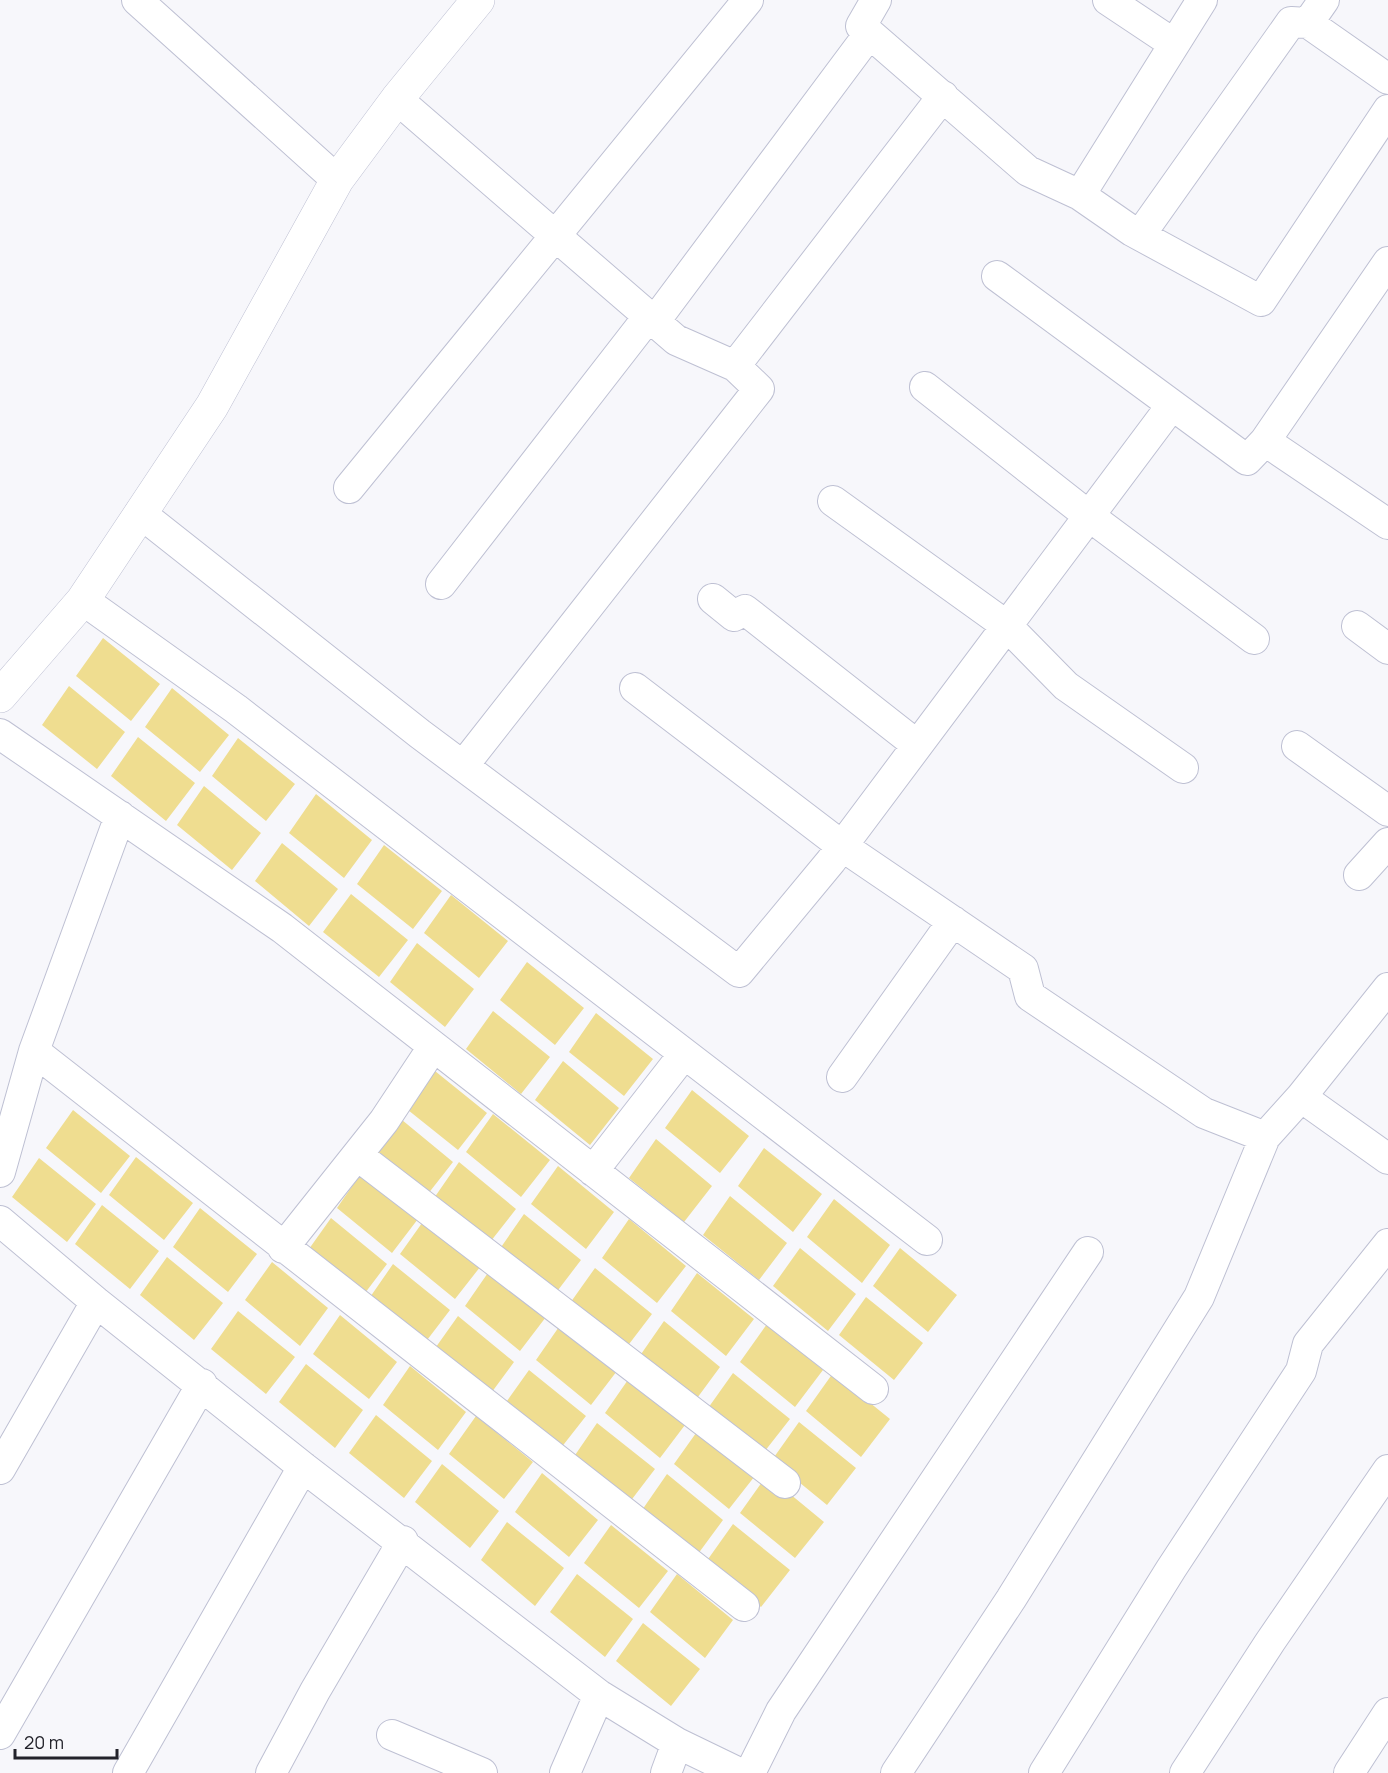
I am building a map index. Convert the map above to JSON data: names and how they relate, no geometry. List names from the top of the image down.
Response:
{
  "scale_bar": "20 m"
}
